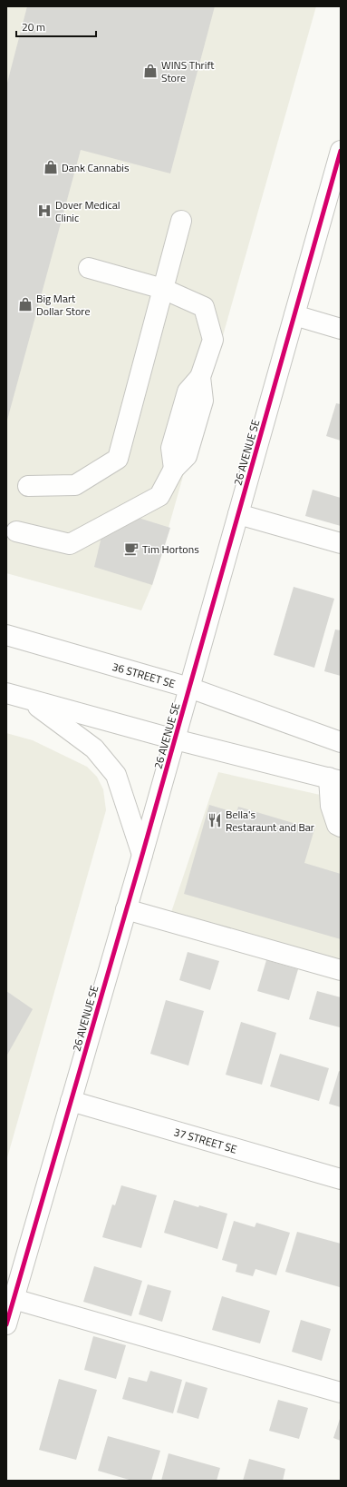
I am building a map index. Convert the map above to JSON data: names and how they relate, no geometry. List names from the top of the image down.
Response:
{
  "streets": {
    "street": ["26 AVENUE SE", "36 STREET SE", "37 STREET SE"]
  },
  "crossings": [
    ["26 AVENUE SE", "36 STREET SE"],
    ["26 AVENUE SE", "37 STREET SE"]
  ],
  "places": {
    "shop": ["WINS Thrift Store", "Dank Cannabis", "Big Mart Dollar Store"],
    "hospital": ["Dover Medical Clinic"],
    "cafe": ["Tim Hortons"],
    "restaurant": ["Bella's Restaraunt and Bar"]
  },
  "scale_bar": "20 m"
}
